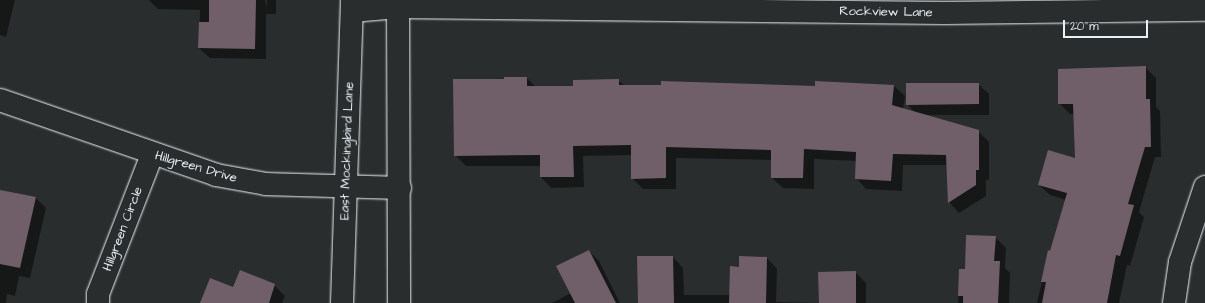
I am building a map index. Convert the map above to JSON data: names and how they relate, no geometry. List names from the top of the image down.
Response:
{
  "streets": {
    "street": [
      "Rockview Lane",
      "East Mockingbird Lane",
      "Hillgreen Drive",
      "Hillgreen Circle"
    ]
  },
  "crossings": [
    ["Rockview Lane", "East Mockingbird Lane"],
    ["East Mockingbird Lane", "Hillgreen Drive"],
    ["Hillgreen Drive", "Hillgreen Circle"]
  ],
  "scale_bar": "20 m"
}
